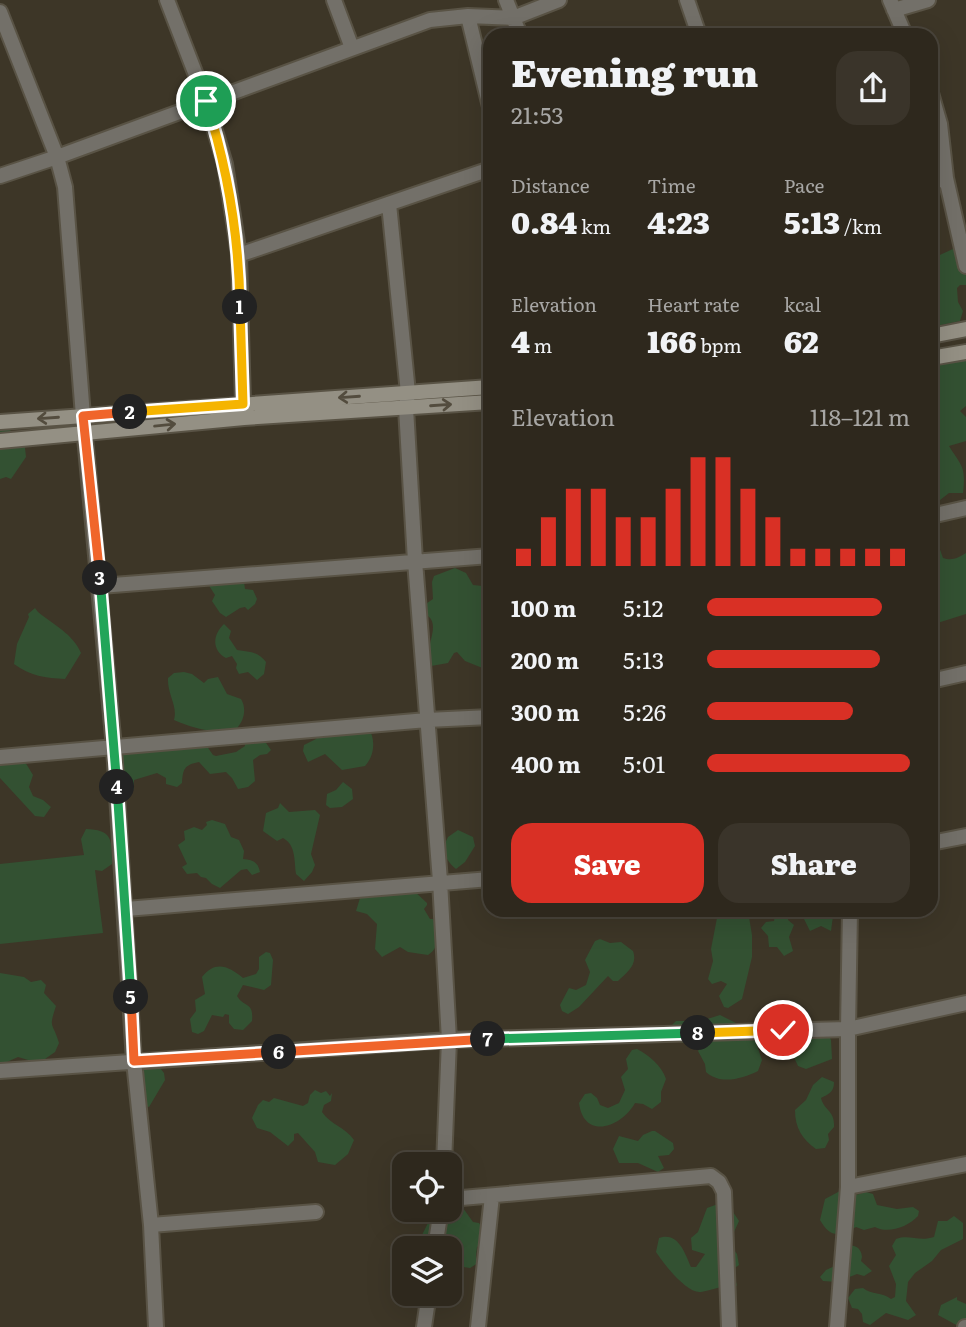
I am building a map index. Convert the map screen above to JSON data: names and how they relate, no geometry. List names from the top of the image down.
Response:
{
  "page": {
    "heading": ["Evening run", "21:53"],
    "stats": [
      ["Distance", "0.84 km"],
      ["Time", "4:23"],
      ["Pace", "5:13 /km"],
      ["Elevation", "4 m"],
      ["Heart rate", "166 bpm"],
      ["kcal", "62"]
    ],
    "pins": [
      "1",
      "2",
      "3",
      "4",
      "5",
      "8",
      "7",
      "6"
    ],
    "chart": ["Elevation", "118–121 m"],
    "list": [
      {
        "name": "100 m",
        "note": "5:12"
      },
      {
        "name": "200 m",
        "note": "5:13"
      },
      {
        "name": "300 m",
        "note": "5:26"
      },
      {
        "name": "400 m",
        "note": "5:01"
      }
    ],
    "buttons": ["Save", "Share"]
  }
}
